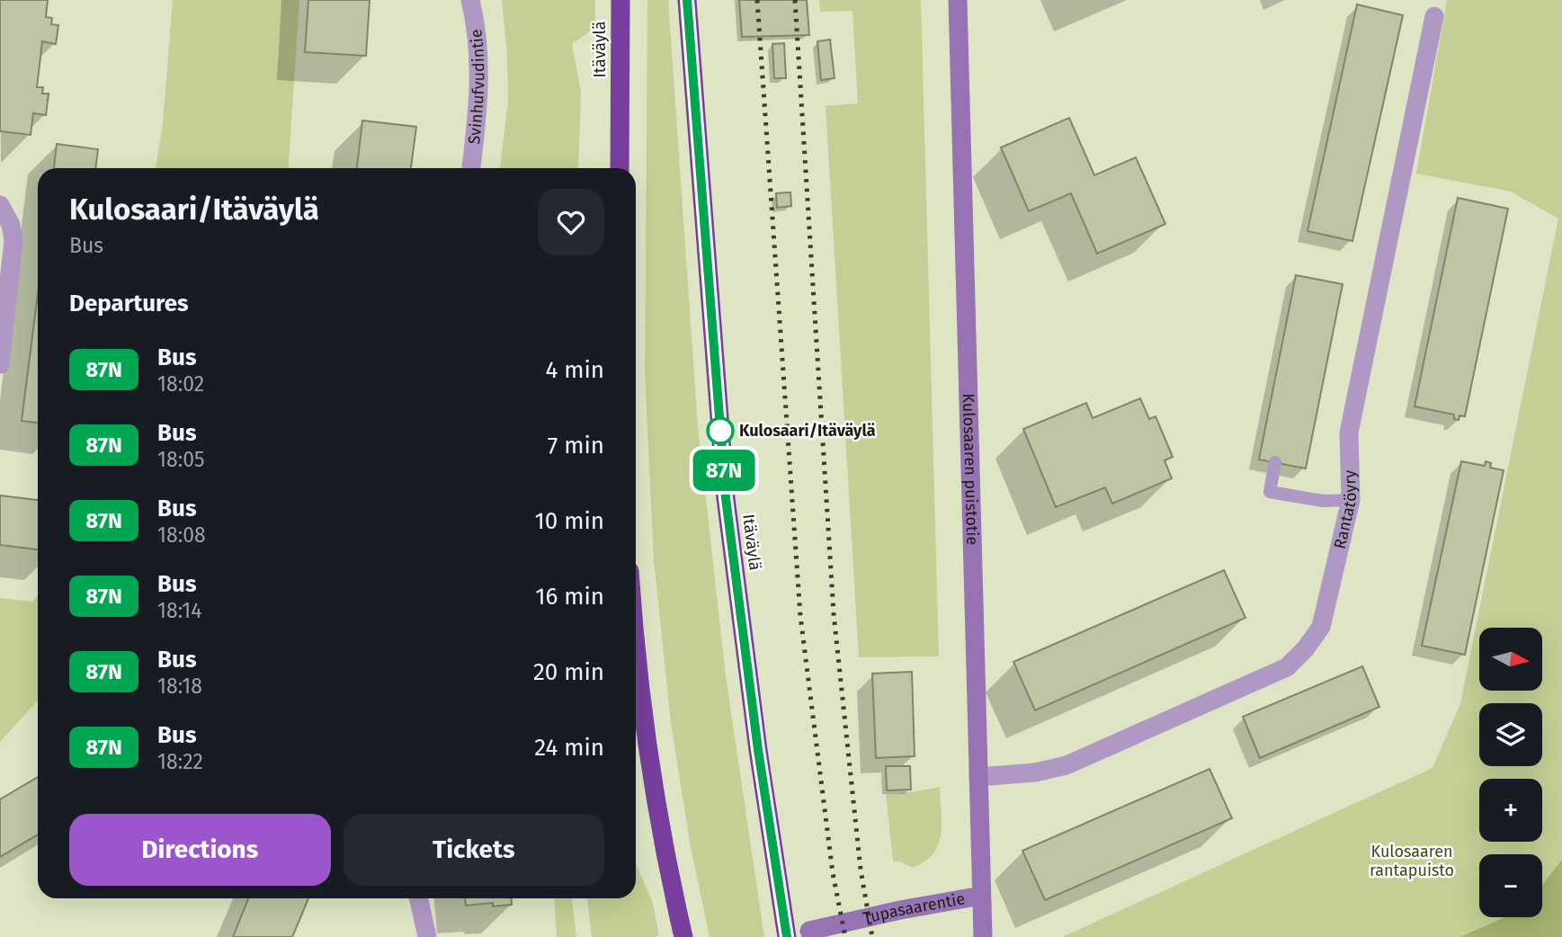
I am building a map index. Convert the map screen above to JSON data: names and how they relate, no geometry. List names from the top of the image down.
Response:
{
  "streets": {
    "highway": ["Itäväylä"],
    "street": [
      "Svinhufvudintie",
      "Kulosaaren puistotie",
      "Rantatöyry",
      "Tupasaarentie"
    ]
  },
  "crossings": [
    ["Kulosaaren puistotie", "Rantatöyry"],
    ["Kulosaaren puistotie", "Tupasaarentie"]
  ],
  "parks": ["Kulosaaren rantapuisto"],
  "places": ["Kulosaari/Itäväylä"],
  "lines": ["bus line 87N"],
  "north": "right",
  "page": {
    "on_map": "87N",
    "heading": [
      ["Kulosaari/Itäväylä", "Bus"],
      "Departures"
    ],
    "list": [
      {
        "mark": "87N",
        "name": "Bus",
        "note": "18:02",
        "value": "4 min"
      },
      {
        "mark": "87N",
        "name": "Bus",
        "note": "18:05",
        "value": "7 min"
      },
      {
        "mark": "87N",
        "name": "Bus",
        "note": "18:08",
        "value": "10 min"
      },
      {
        "mark": "87N",
        "name": "Bus",
        "note": "18:14",
        "value": "16 min"
      },
      {
        "mark": "87N",
        "name": "Bus",
        "note": "18:18",
        "value": "20 min"
      },
      {
        "mark": "87N",
        "name": "Bus",
        "note": "18:22",
        "value": "24 min"
      }
    ],
    "map_buttons": ["+", "−"],
    "buttons": ["Directions", "Tickets"]
  }
}
